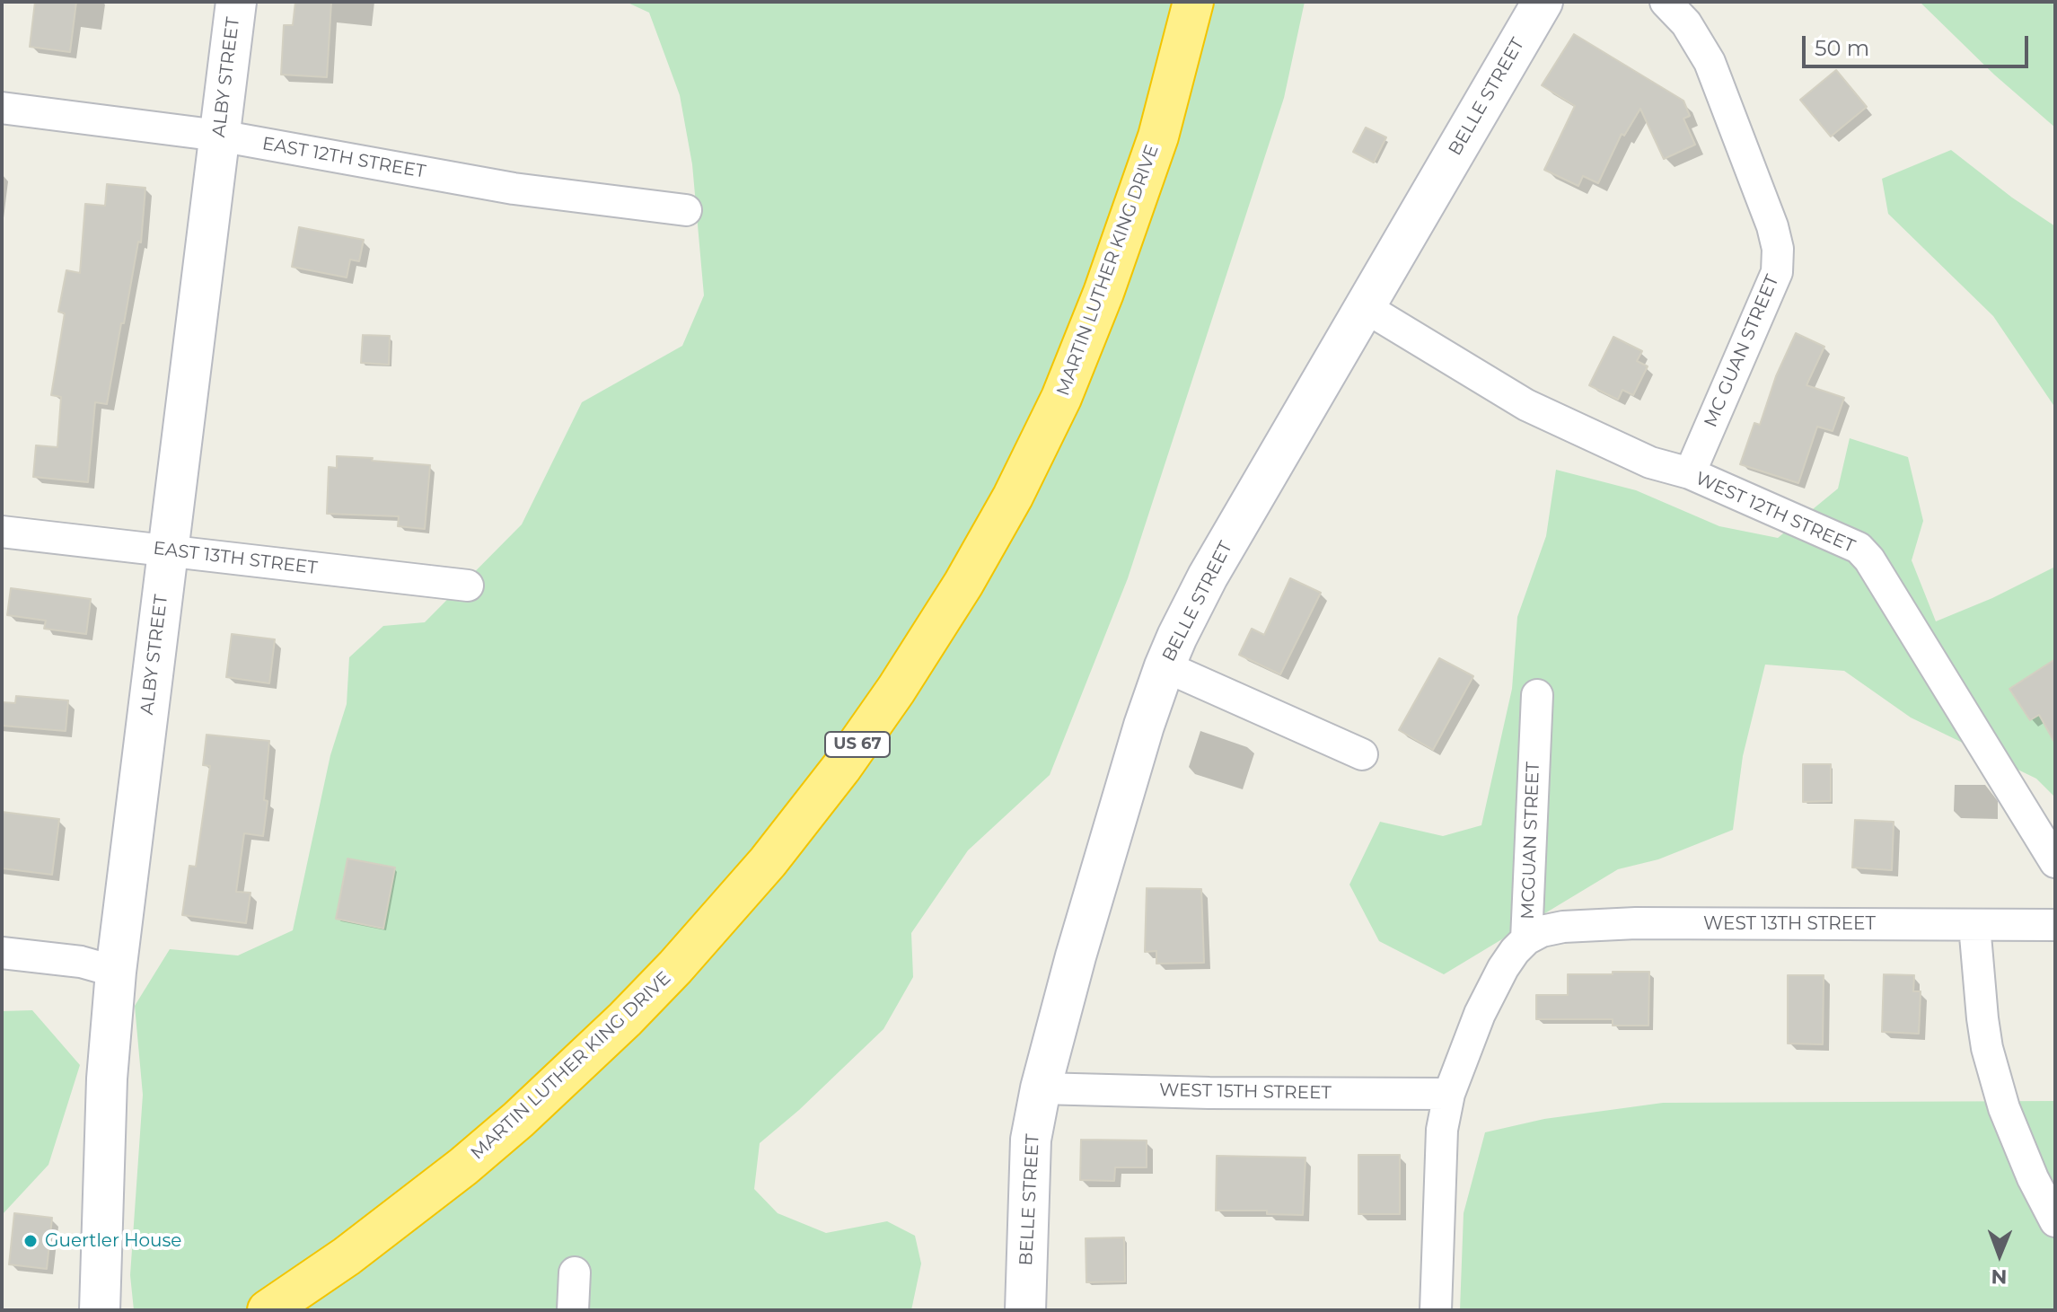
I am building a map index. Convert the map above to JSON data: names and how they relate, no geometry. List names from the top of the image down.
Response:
{
  "streets": {
    "highway": ["MARTIN LUTHER KING DRIVE", "US 67"],
    "street": [
      "ALBY STREET",
      "BELLE STREET",
      "EAST 12TH STREET",
      "MC GUAN STREET",
      "WEST 12TH STREET",
      "EAST 13TH STREET",
      "MCGUAN STREET",
      "WEST 13TH STREET",
      "WEST 15TH STREET"
    ]
  },
  "crossings": [
    ["ALBY STREET", "EAST 12TH STREET"],
    ["ALBY STREET", "EAST 13TH STREET"],
    ["BELLE STREET", "WEST 12TH STREET"],
    ["BELLE STREET", "WEST 15TH STREET"],
    ["MC GUAN STREET", "WEST 12TH STREET"],
    ["MCGUAN STREET", "WEST 13TH STREET"],
    ["MCGUAN STREET", "WEST 15TH STREET"]
  ],
  "places": ["Guertler House"],
  "scale_bar": "50 m",
  "north": "bottom"
}
